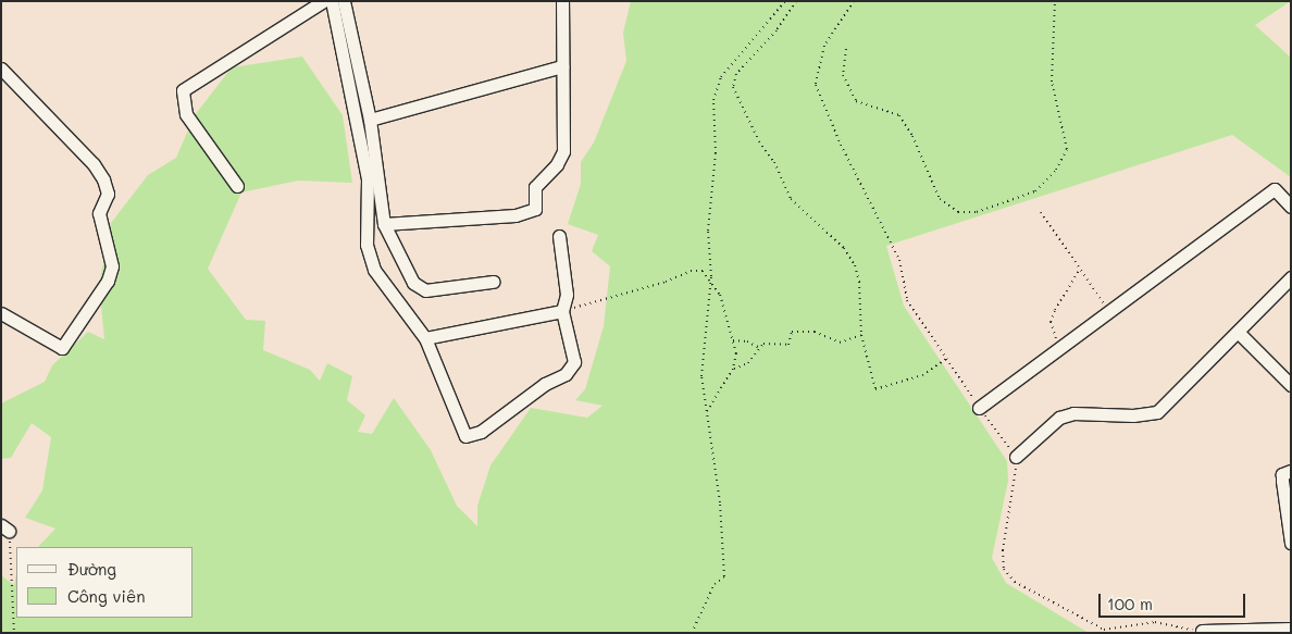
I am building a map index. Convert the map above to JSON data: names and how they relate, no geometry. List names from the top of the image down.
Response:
{
  "legend": ["Đường", "Công viên"],
  "scale_bar": "100 m"
}
